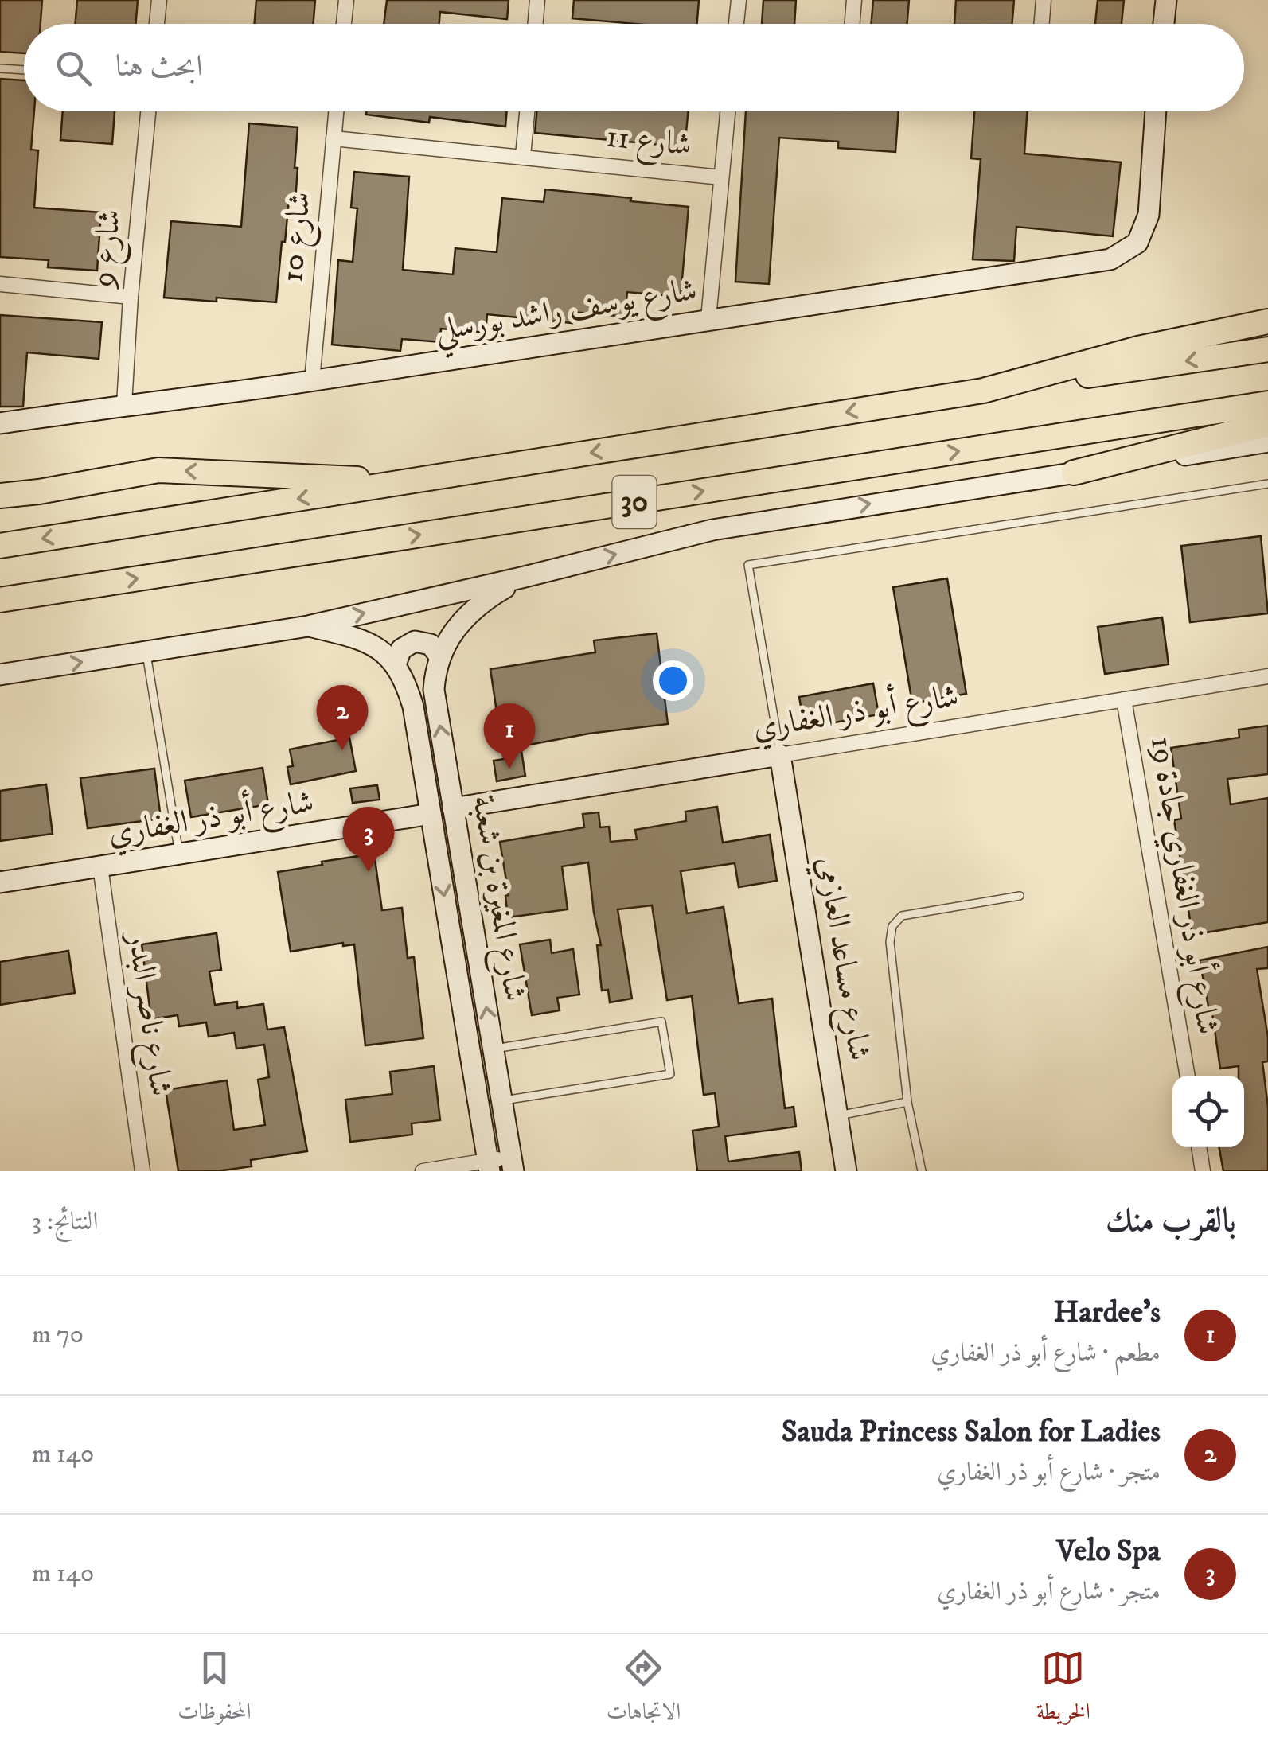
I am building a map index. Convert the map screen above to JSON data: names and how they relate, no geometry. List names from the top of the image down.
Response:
{
  "streets": {
    "highway": ["30"],
    "main road": [
      "شارع يوسف راشد بورسلي",
      "شارع أبو ذر الغفاري",
      "شارع المغيرة بن شعبة",
      "شارع مساعد العازمي"
    ],
    "street": [
      "شارع 11",
      "شارع 10",
      "شارع 9",
      "شارع أبو ذر الغفاري جادة 19",
      "شارع ناصر البدر"
    ]
  },
  "crossings": [
    ["شارع 11", "شارع 10"],
    ["شارع 10", "شارع يوسف راشد بورسلي"],
    ["شارع 9", "شارع يوسف راشد بورسلي"],
    ["شارع أبو ذر الغفاري", "شارع أبو ذر الغفاري جادة 19"],
    ["شارع أبو ذر الغفاري", "شارع المغيرة بن شعبة"],
    ["شارع أبو ذر الغفاري", "شارع مساعد العازمي"],
    ["شارع أبو ذر الغفاري", "شارع ناصر البدر"]
  ],
  "page": {
    "search": "ابحث هنا",
    "pins": ["2", "1", "3"],
    "heading": ["بالقرب منك", "النتائج: 3"],
    "list": [
      {
        "mark": "1",
        "name": "Hardee's",
        "note": "مطعم · شارع أبو ذر الغفاري",
        "value": "70 m"
      },
      {
        "mark": "2",
        "name": "Sauda Princess Salon for Ladies",
        "note": "متجر · شارع أبو ذر الغفاري",
        "value": "140 m"
      },
      {
        "mark": "3",
        "name": "Velo Spa",
        "note": "متجر · شارع أبو ذر الغفاري",
        "value": "140 m"
      }
    ],
    "nav": ["الخريطة", "الاتجاهات", "المحفوظات"]
  }
}
